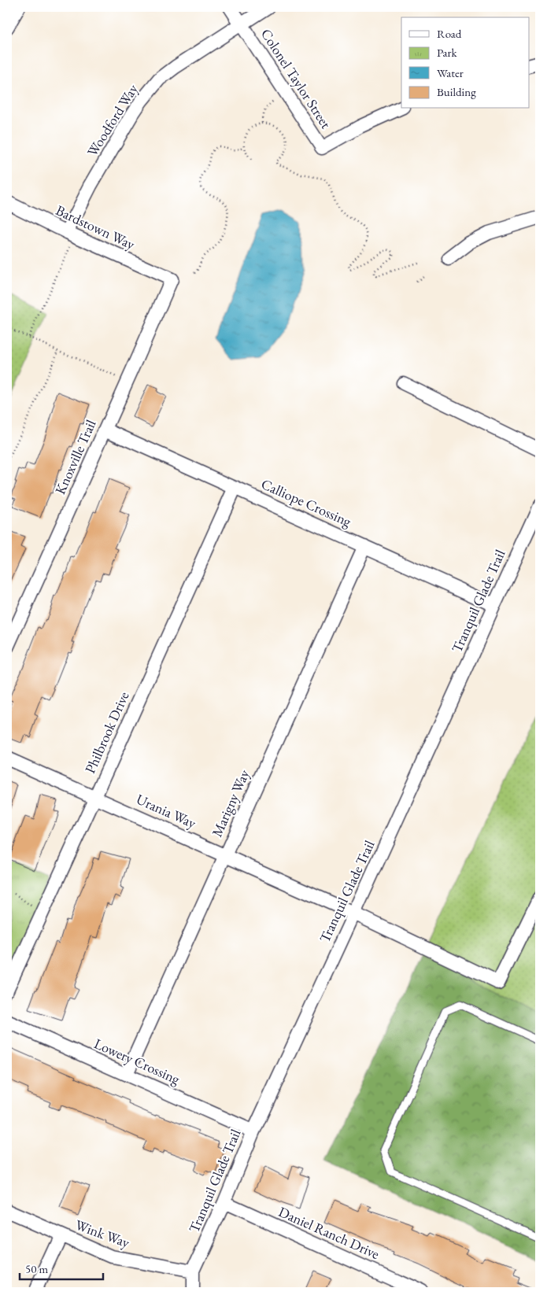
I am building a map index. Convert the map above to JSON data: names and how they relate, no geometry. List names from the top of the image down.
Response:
{
  "streets": {
    "street": [
      "Colonel Taylor Street",
      "Woodford Way",
      "Bardstown Way",
      "Knoxville Trail",
      "Calliope Crossing",
      "Tranquil Glade Trail",
      "Philbrook Drive",
      "Marigny Way",
      "Urania Way",
      "Lowery Crossing",
      "Daniel Ranch Drive",
      "Wink Way"
    ]
  },
  "crossings": [
    ["Colonel Taylor Street", "Woodford Way"],
    ["Woodford Way", "Bardstown Way"],
    ["Bardstown Way", "Knoxville Trail"],
    ["Knoxville Trail", "Calliope Crossing"],
    ["Calliope Crossing", "Tranquil Glade Trail"],
    ["Calliope Crossing", "Philbrook Drive"],
    ["Calliope Crossing", "Marigny Way"],
    ["Tranquil Glade Trail", "Urania Way"],
    ["Tranquil Glade Trail", "Lowery Crossing"],
    ["Tranquil Glade Trail", "Daniel Ranch Drive"],
    ["Tranquil Glade Trail", "Wink Way"],
    ["Philbrook Drive", "Urania Way"],
    ["Marigny Way", "Urania Way"],
    ["Marigny Way", "Lowery Crossing"]
  ],
  "legend": [
    "Road",
    "Park",
    "Water",
    "Building"
  ],
  "scale_bar": "50 m"
}
